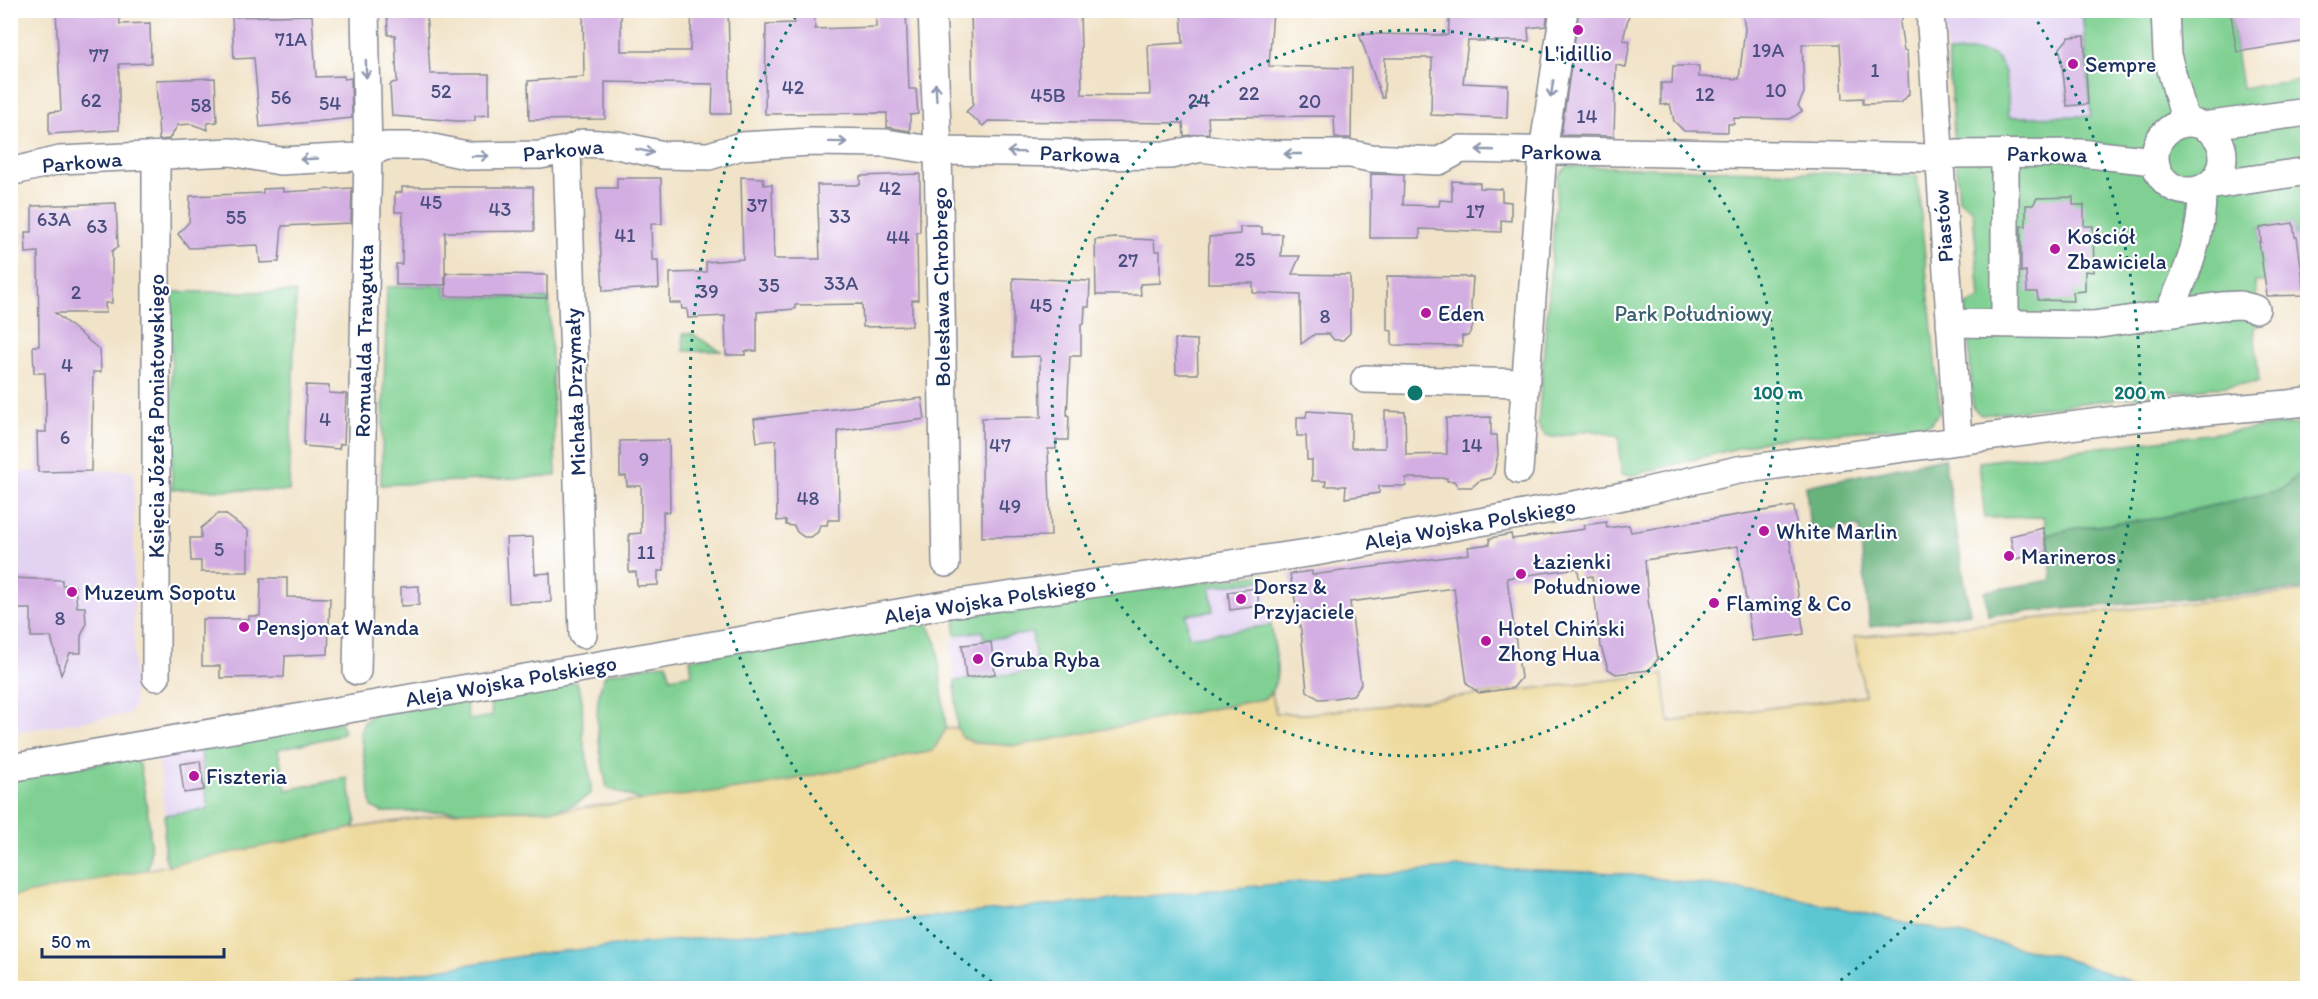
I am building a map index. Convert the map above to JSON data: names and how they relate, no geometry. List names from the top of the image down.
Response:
{
  "streets": {
    "street": [
      "Parkowa",
      "Piastów",
      "Bolesława Chrobrego",
      "Romualda Traugutta",
      "Michała Drzymały",
      "Księcia Józefa Poniatowskiego",
      "Aleja Wojska Polskiego"
    ]
  },
  "crossings": [
    ["Parkowa", "Piastów"],
    ["Parkowa", "Bolesława Chrobrego"],
    ["Parkowa", "Romualda Traugutta"],
    ["Parkowa", "Michała Drzymały"],
    ["Parkowa", "Księcia Józefa Poniatowskiego"],
    ["Piastów", "Aleja Wojska Polskiego"]
  ],
  "parks": ["Park Południowy"],
  "places": [
    "L'idillio",
    "Sempre",
    "Kościół Zbawiciela",
    "Eden",
    "White Marlin",
    "Marineros",
    "Łazienki Południowe",
    "Muzeum Sopotu",
    "Dorsz & Przyjaciele",
    "Flaming & Co",
    "Pensjonat Wanda",
    "Hotel Chiński Zhong Hua",
    "Gruba Ryba",
    "Fiszteria"
  ],
  "house_numbers": [
    "71A",
    "19A",
    "77",
    "1",
    "42",
    "10",
    "52",
    "22",
    "12",
    "45B",
    "56",
    "62",
    "24",
    "20",
    "54",
    "58",
    "14",
    "42",
    "45",
    "37",
    "43",
    "17",
    "33",
    "55",
    "63A",
    "63",
    "41",
    "44",
    "25",
    "27",
    "33A",
    "35",
    "39",
    "2",
    "45",
    "8",
    "4",
    "4",
    "6",
    "47",
    "14",
    "9",
    "48",
    "49",
    "5",
    "11",
    "8"
  ],
  "scale_bar": "50 m",
  "rings": ["100 m", "200 m"]
}
